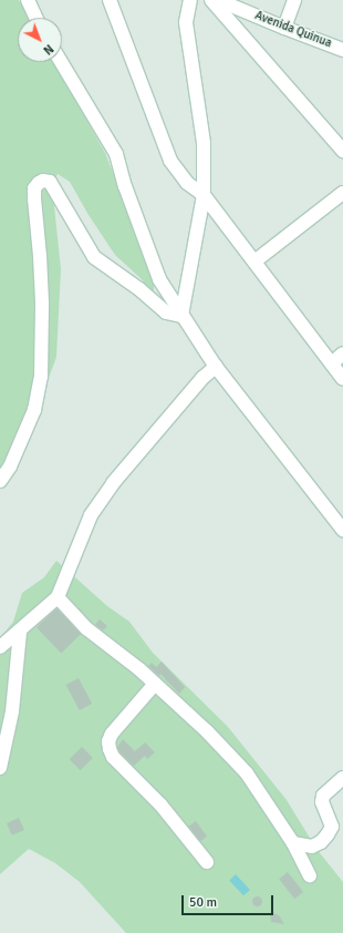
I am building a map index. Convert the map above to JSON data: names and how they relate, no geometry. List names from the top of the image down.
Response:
{
  "streets": {
    "street": ["Avenida Quinua"]
  },
  "scale_bar": "50 m",
  "north": "bottom right"
}
